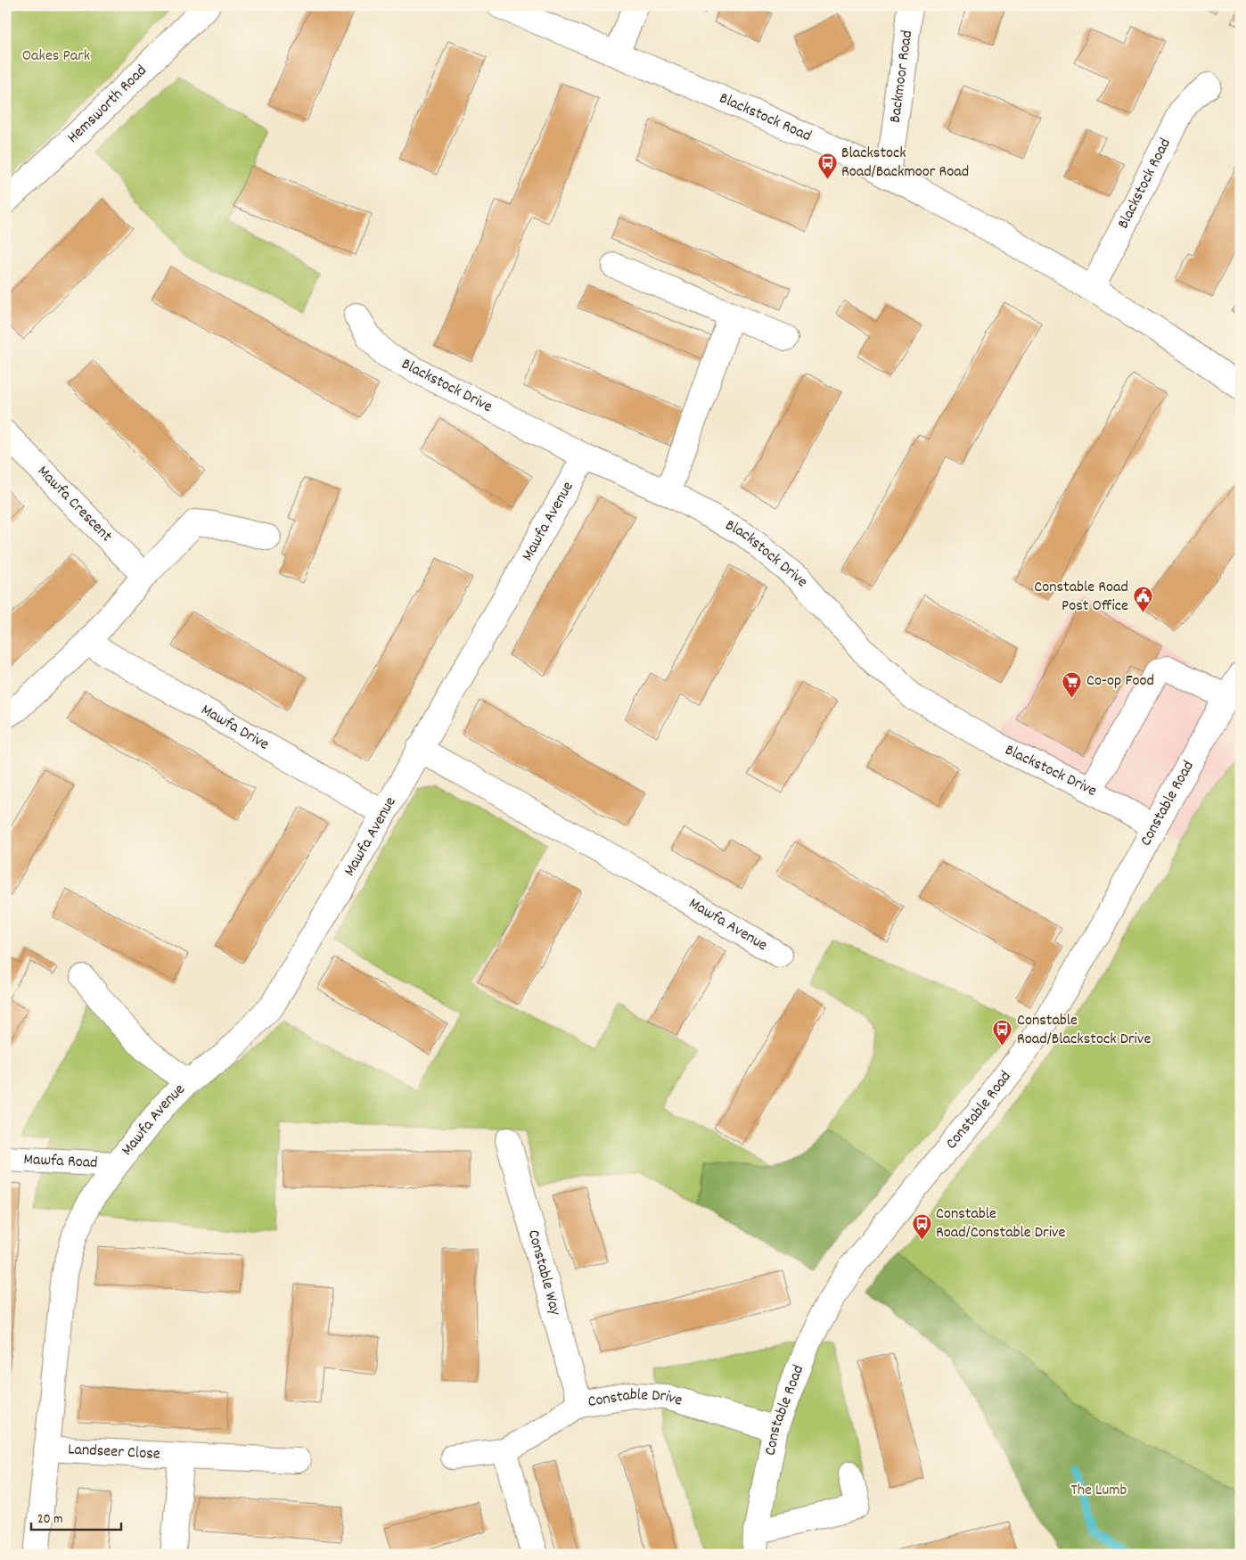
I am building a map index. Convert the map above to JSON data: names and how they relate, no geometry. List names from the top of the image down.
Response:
{
  "streets": {
    "street": [
      "Backmoor Road",
      "Hemsworth Road",
      "Blackstock Road",
      "Blackstock Drive",
      "Mawfa Crescent",
      "Mawfa Avenue",
      "Mawfa Drive",
      "Constable Road",
      "Mawfa Road",
      "Constable Way",
      "Constable Drive",
      "Landseer Close"
    ]
  },
  "crossings": [
    ["Backmoor Road", "Blackstock Road"],
    ["Blackstock Drive", "Mawfa Avenue"],
    ["Blackstock Drive", "Constable Road"],
    ["Mawfa Avenue", "Mawfa Drive"],
    ["Mawfa Avenue", "Mawfa Road"],
    ["Mawfa Avenue", "Landseer Close"],
    ["Constable Road", "Constable Drive"],
    ["Constable Way", "Constable Drive"]
  ],
  "parks": ["Oakes Park", "The Lumb"],
  "places": {
    "bus stop": ["Blackstock Road/Backmoor Road", "Constable Road/Blackstock Drive", "Constable Road/Constable Drive"],
    "public building": ["Constable Road Post Office"],
    "supermarket": ["Co-op Food"]
  },
  "scale_bar": "20 m"
}
